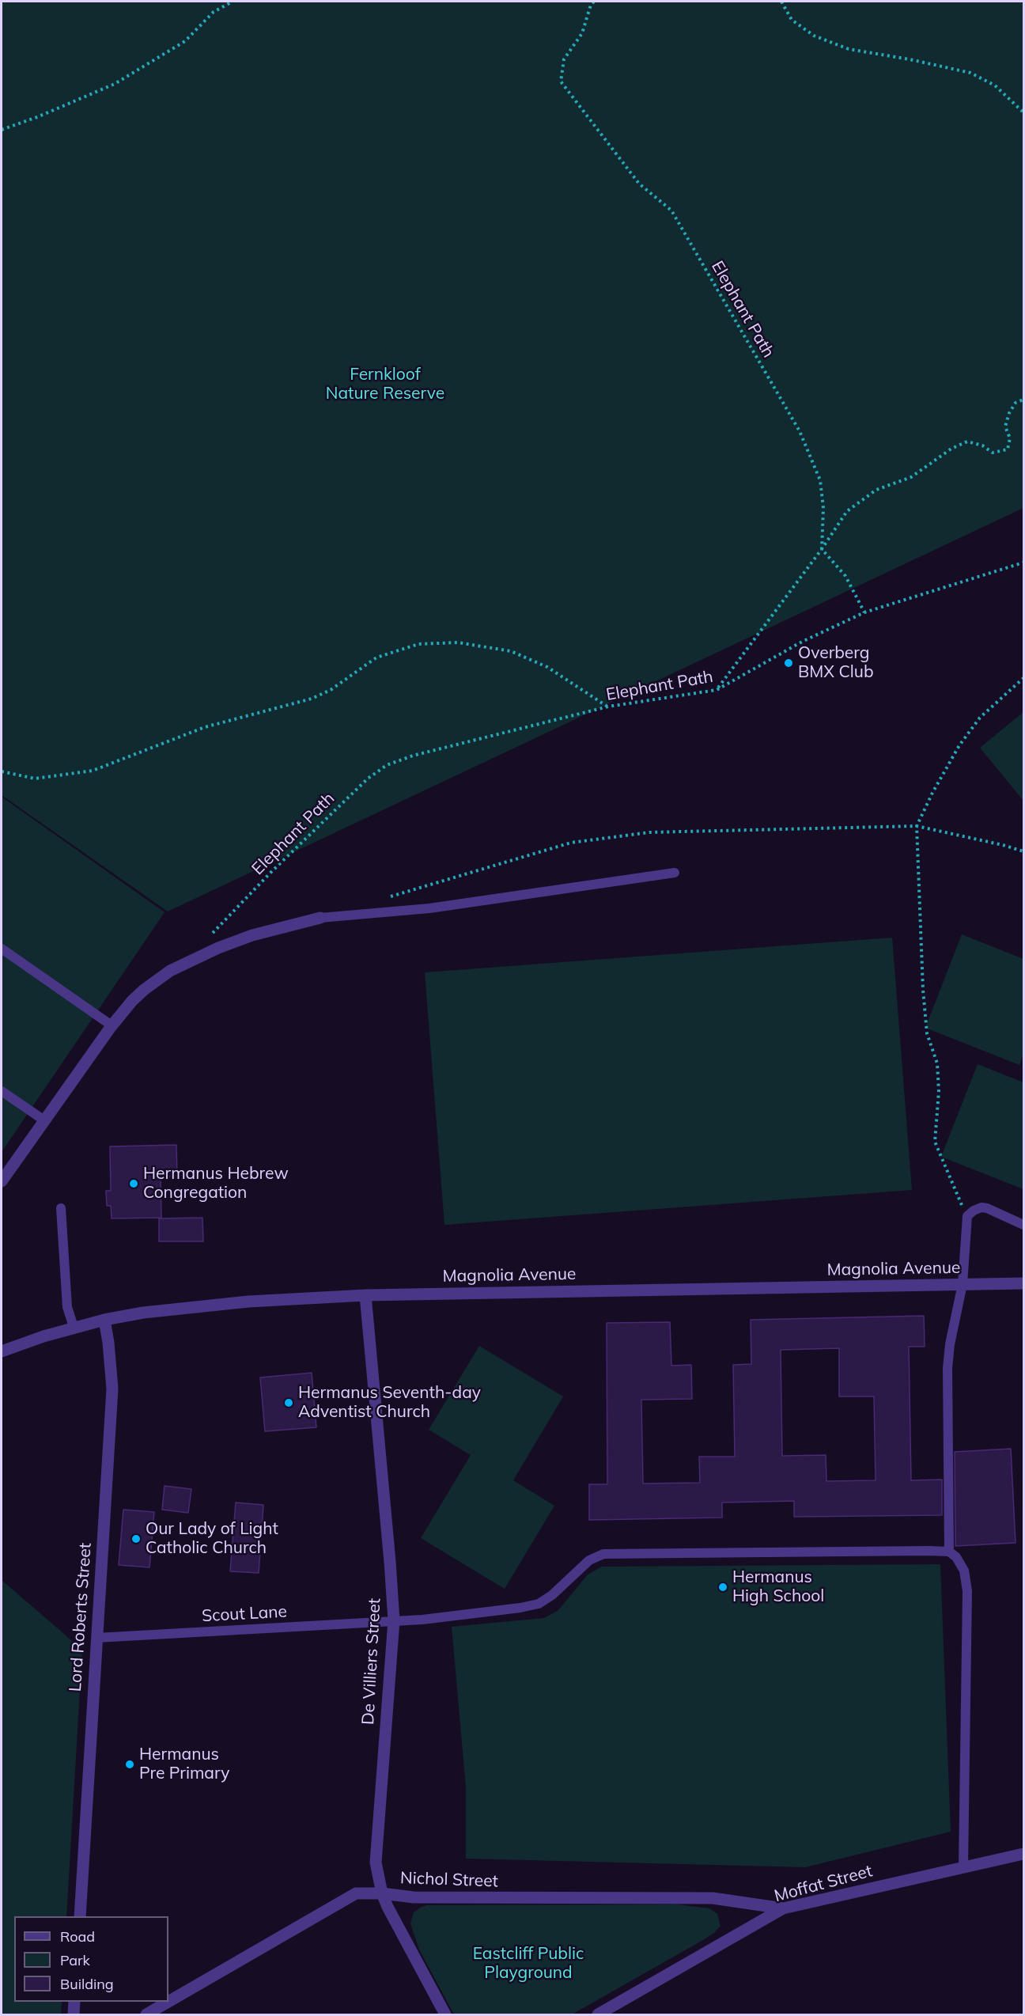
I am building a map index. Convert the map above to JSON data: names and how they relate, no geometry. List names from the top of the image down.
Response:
{
  "streets": {
    "street": [
      "Magnolia Avenue",
      "Lord Roberts Street",
      "De Villiers Street",
      "Nichol Street",
      "Moffat Street"
    ],
    "lane": ["Scout Lane"],
    "path": ["Elephant Path"]
  },
  "crossings": [
    ["Magnolia Avenue", "Lord Roberts Street"],
    ["Magnolia Avenue", "De Villiers Street"],
    ["Scout Lane", "Lord Roberts Street"],
    ["Scout Lane", "De Villiers Street"],
    ["De Villiers Street", "Nichol Street"],
    ["Nichol Street", "Moffat Street"]
  ],
  "parks": ["Fernkloof Nature Reserve", "Eastcliff Public Playground"],
  "places": [
    "Overberg BMX Club",
    "Hermanus Hebrew Congregation",
    "Hermanus Seventh-day Adventist Church",
    "Our Lady of Light Catholic Church",
    "Hermanus High School",
    "Hermanus Pre Primary"
  ],
  "legend": ["Road", "Park", "Building"]
}
